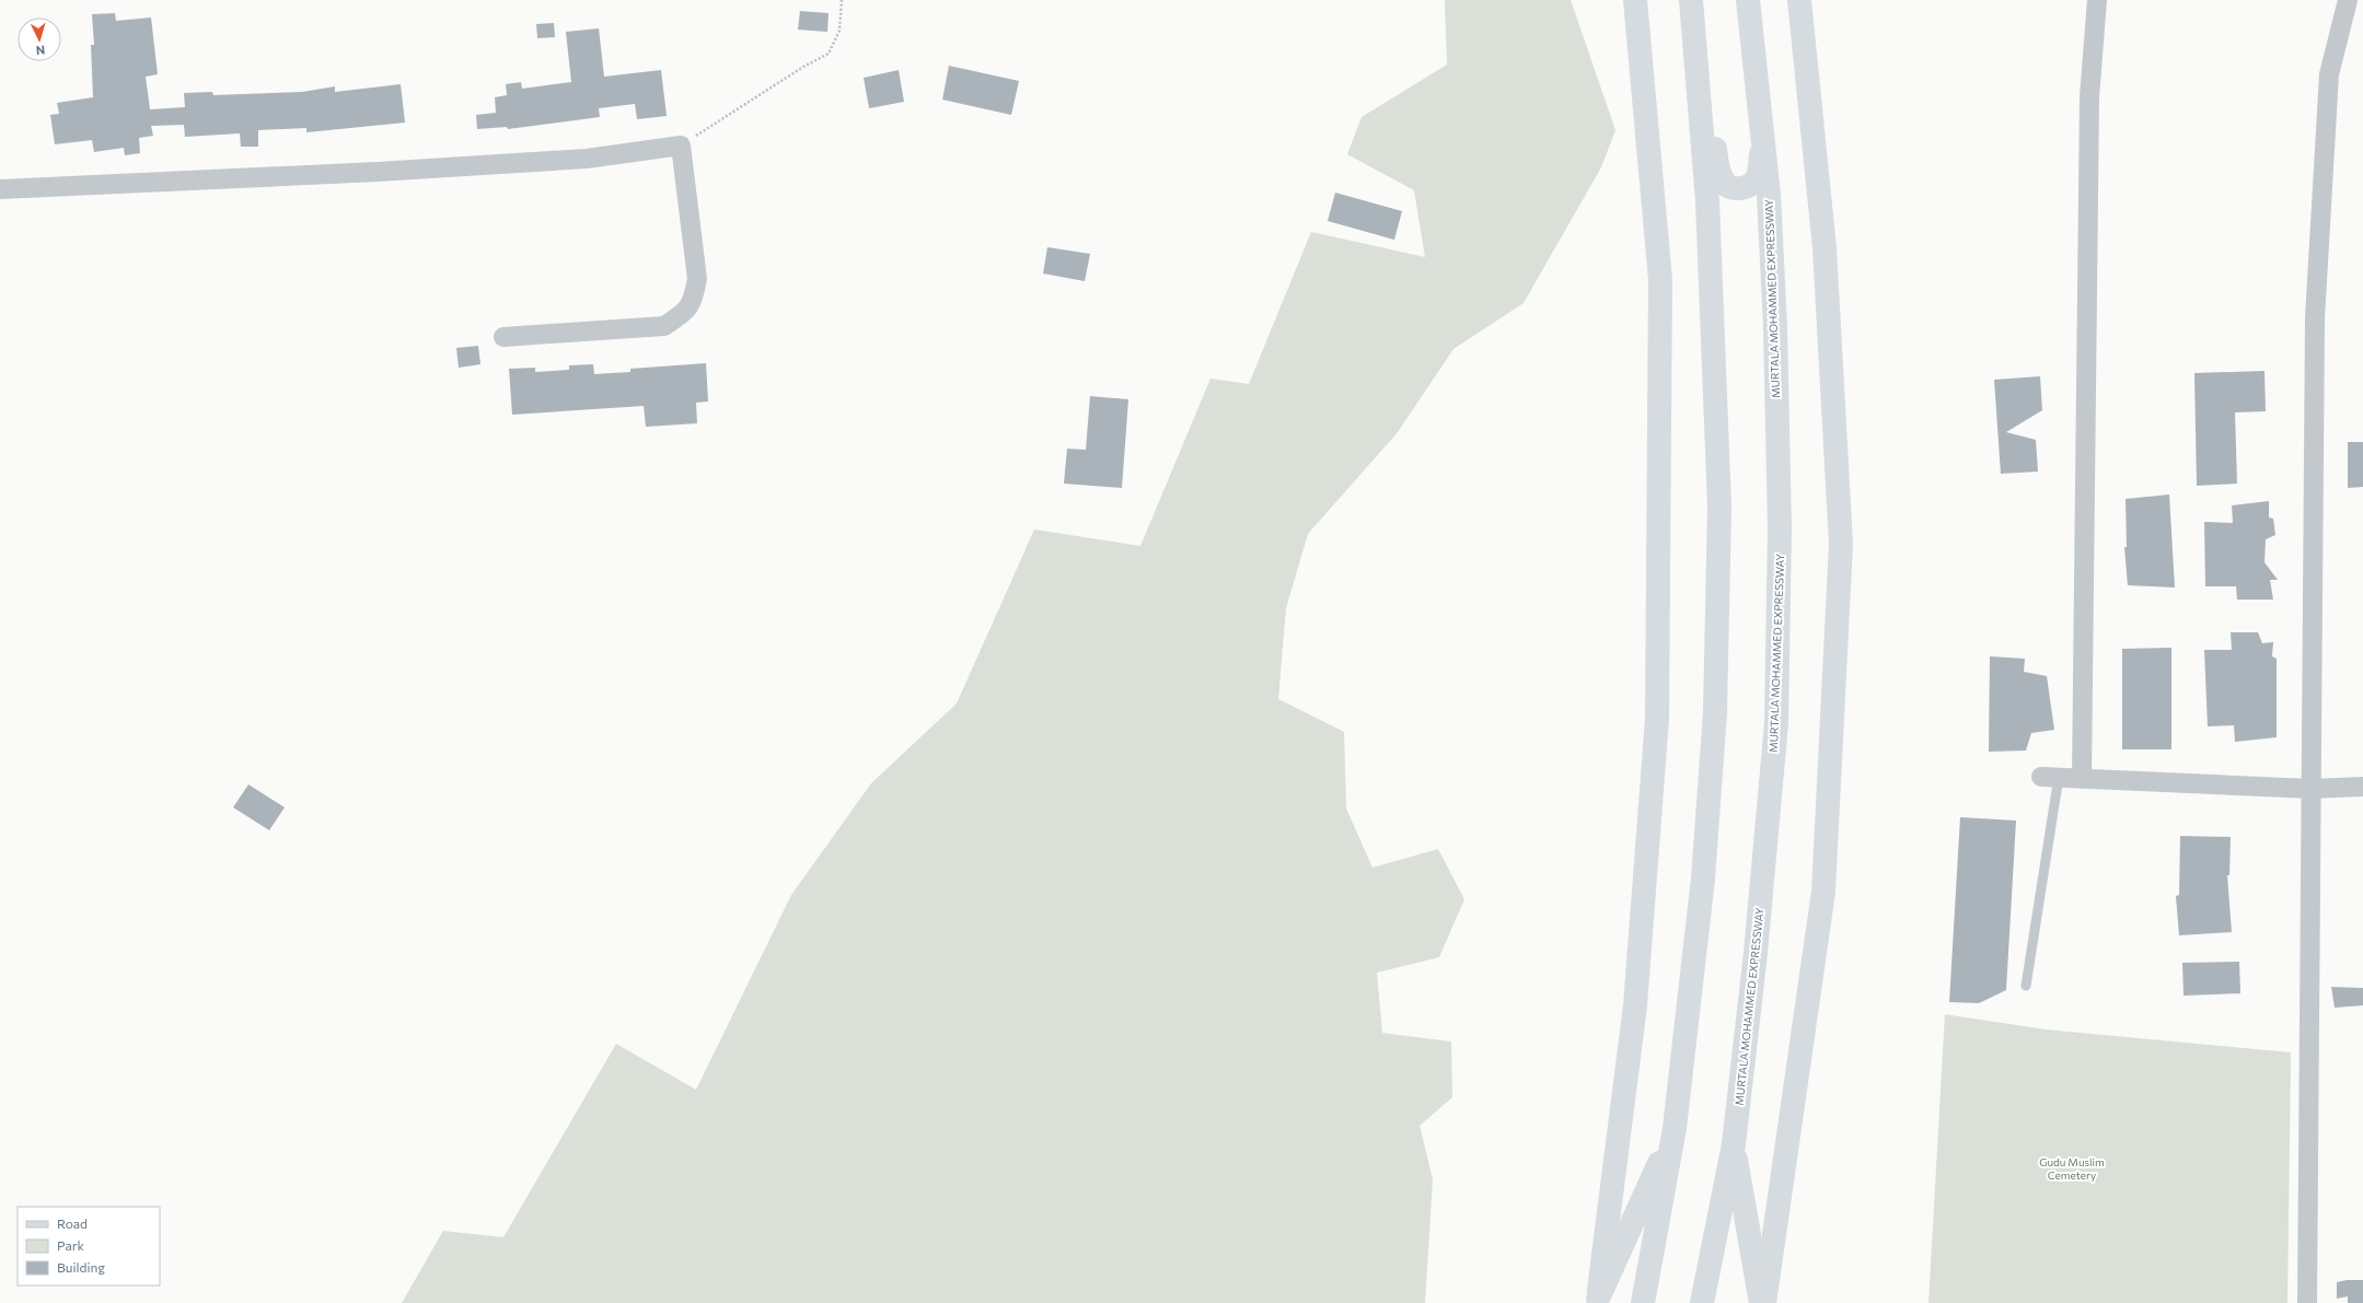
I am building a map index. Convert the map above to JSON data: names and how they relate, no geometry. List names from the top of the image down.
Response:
{
  "streets": {
    "main road": ["MURTALA MOHAMMED EXPRESSWAY"]
  },
  "parks": ["Gudu Muslim Cemetery"],
  "legend": ["Road", "Park", "Building"],
  "north": "bottom"
}
